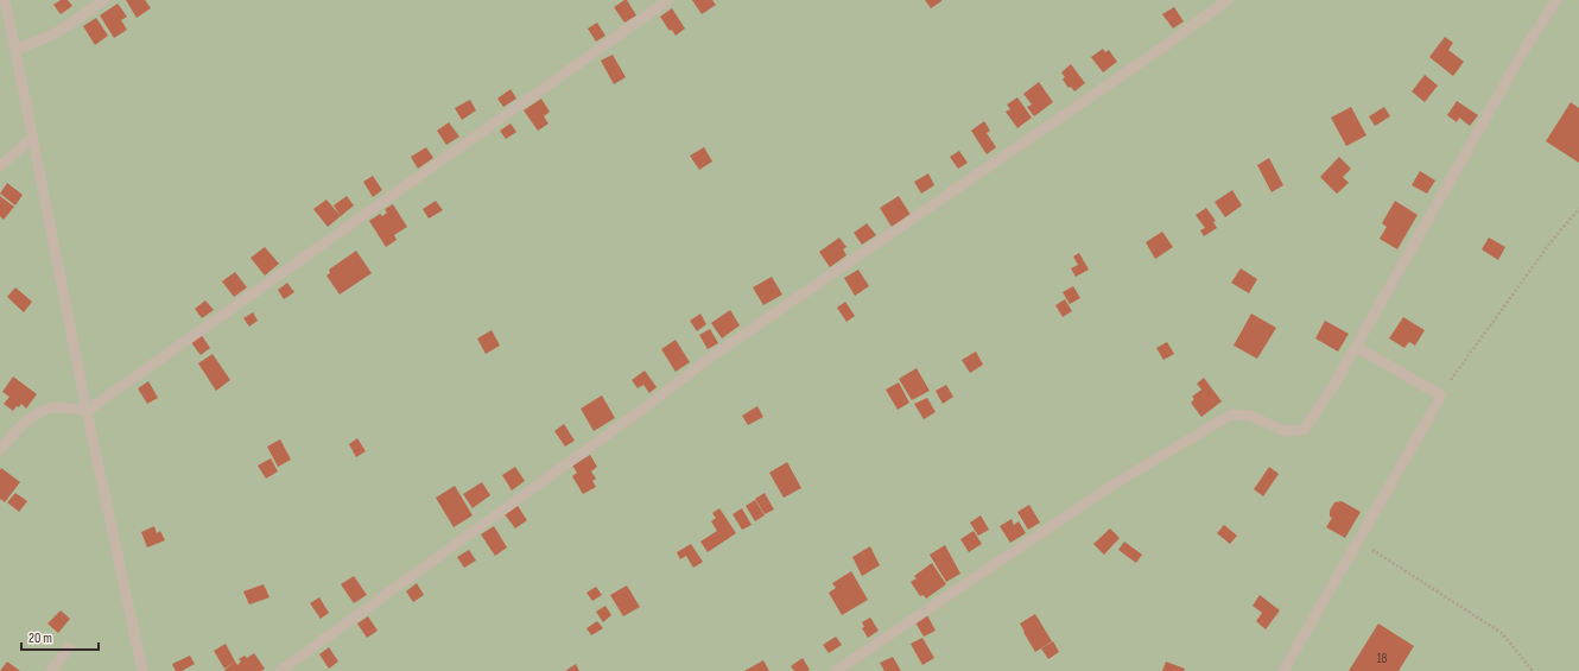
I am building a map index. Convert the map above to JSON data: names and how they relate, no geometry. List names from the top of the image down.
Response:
{
  "house_numbers": ["18"],
  "scale_bar": "20 m"
}
